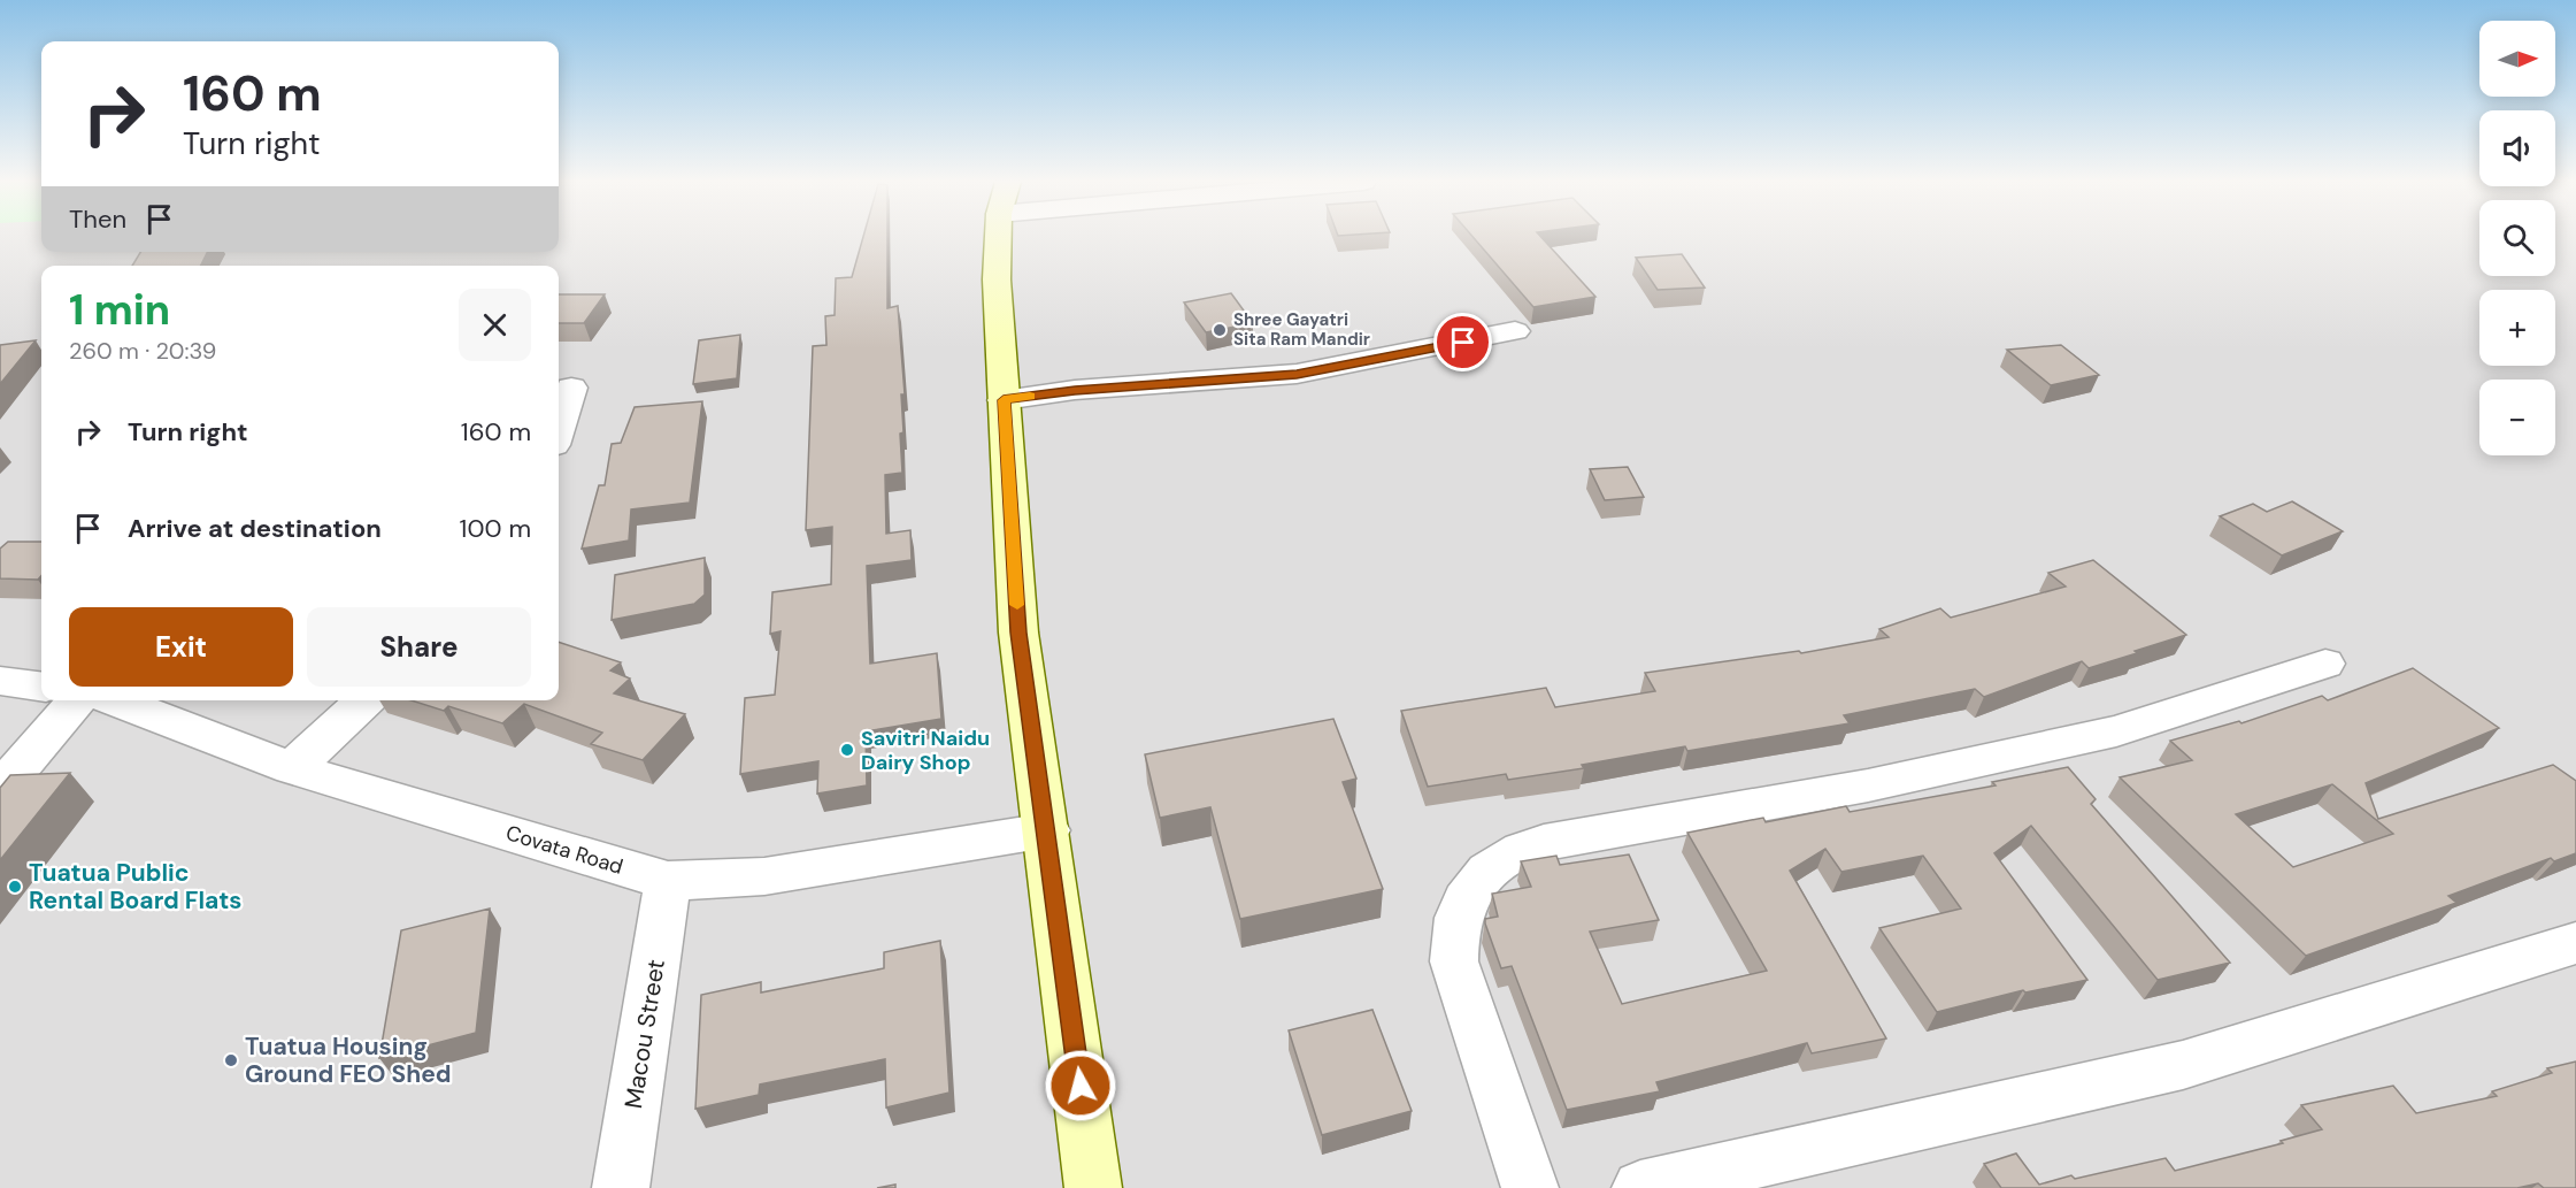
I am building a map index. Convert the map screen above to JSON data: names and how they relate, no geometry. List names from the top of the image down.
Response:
{
  "streets": {
    "street": ["Covata Road", "Macou Street"]
  },
  "crossings": [
    ["Covata Road", "Macou Street"]
  ],
  "places": [
    "Shree Gayatri Sita Ram Mandir",
    "Savitri Naidu Dairy Shop",
    "Tuatua Public Rental Board Flats",
    "Tuatua Housing Ground FEO Shed"
  ],
  "north": "right",
  "page": {
    "map_buttons": ["+", "−"],
    "turn": ["160 m", "Turn right"],
    "then": "Then",
    "heading": ["1 min", "260 m · 20:39"],
    "list": [
      {
        "name": "Turn right",
        "value": "160 m"
      },
      {
        "name": "Arrive at destination",
        "value": "100 m"
      }
    ],
    "buttons": ["Exit", "Share"]
  }
}
